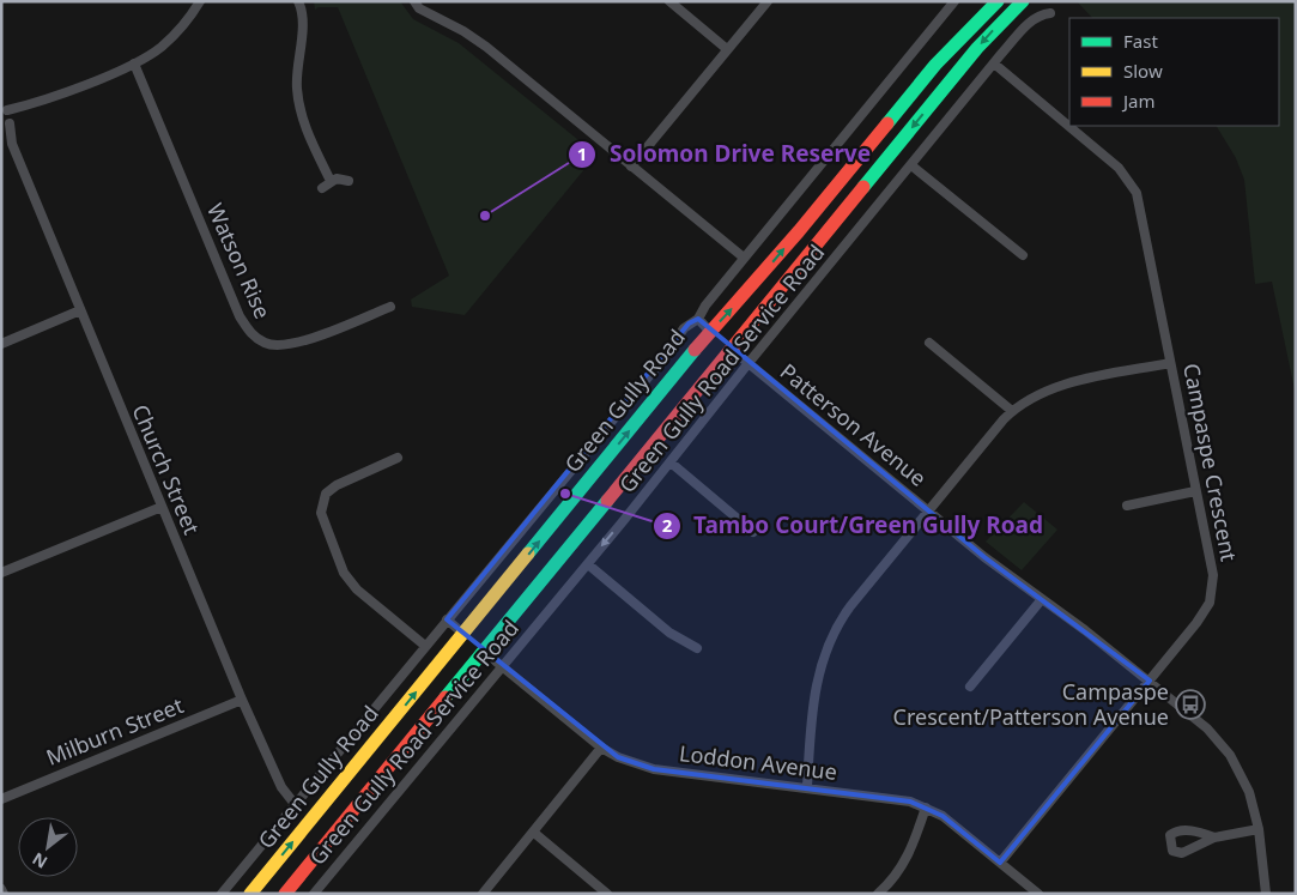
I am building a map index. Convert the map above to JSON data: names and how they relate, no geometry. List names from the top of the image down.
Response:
{
  "streets": {
    "main road": ["Green Gully Road"],
    "street": [
      "Watson Rise",
      "Green Gully Road Service Road",
      "Patterson Avenue",
      "Campaspe Crescent",
      "Church Street",
      "Milburn Street",
      "Loddon Avenue"
    ]
  },
  "crossings": [
    ["Green Gully Road Service Road", "Green Gully Road"],
    ["Green Gully Road Service Road", "Patterson Avenue"],
    ["Green Gully Road Service Road", "Campaspe Crescent"],
    ["Green Gully Road Service Road", "Loddon Avenue"],
    ["Patterson Avenue", "Campaspe Crescent"],
    ["Campaspe Crescent", "Loddon Avenue"],
    ["Church Street", "Milburn Street"]
  ],
  "places": {
    "other": ["Solomon Drive Reserve", "Tambo Court/Green Gully Road"],
    "bus stop": ["Campaspe Crescent/Patterson Avenue"]
  },
  "legend": ["Fast", "Slow", "Jam"],
  "north": "bottom left"
}
